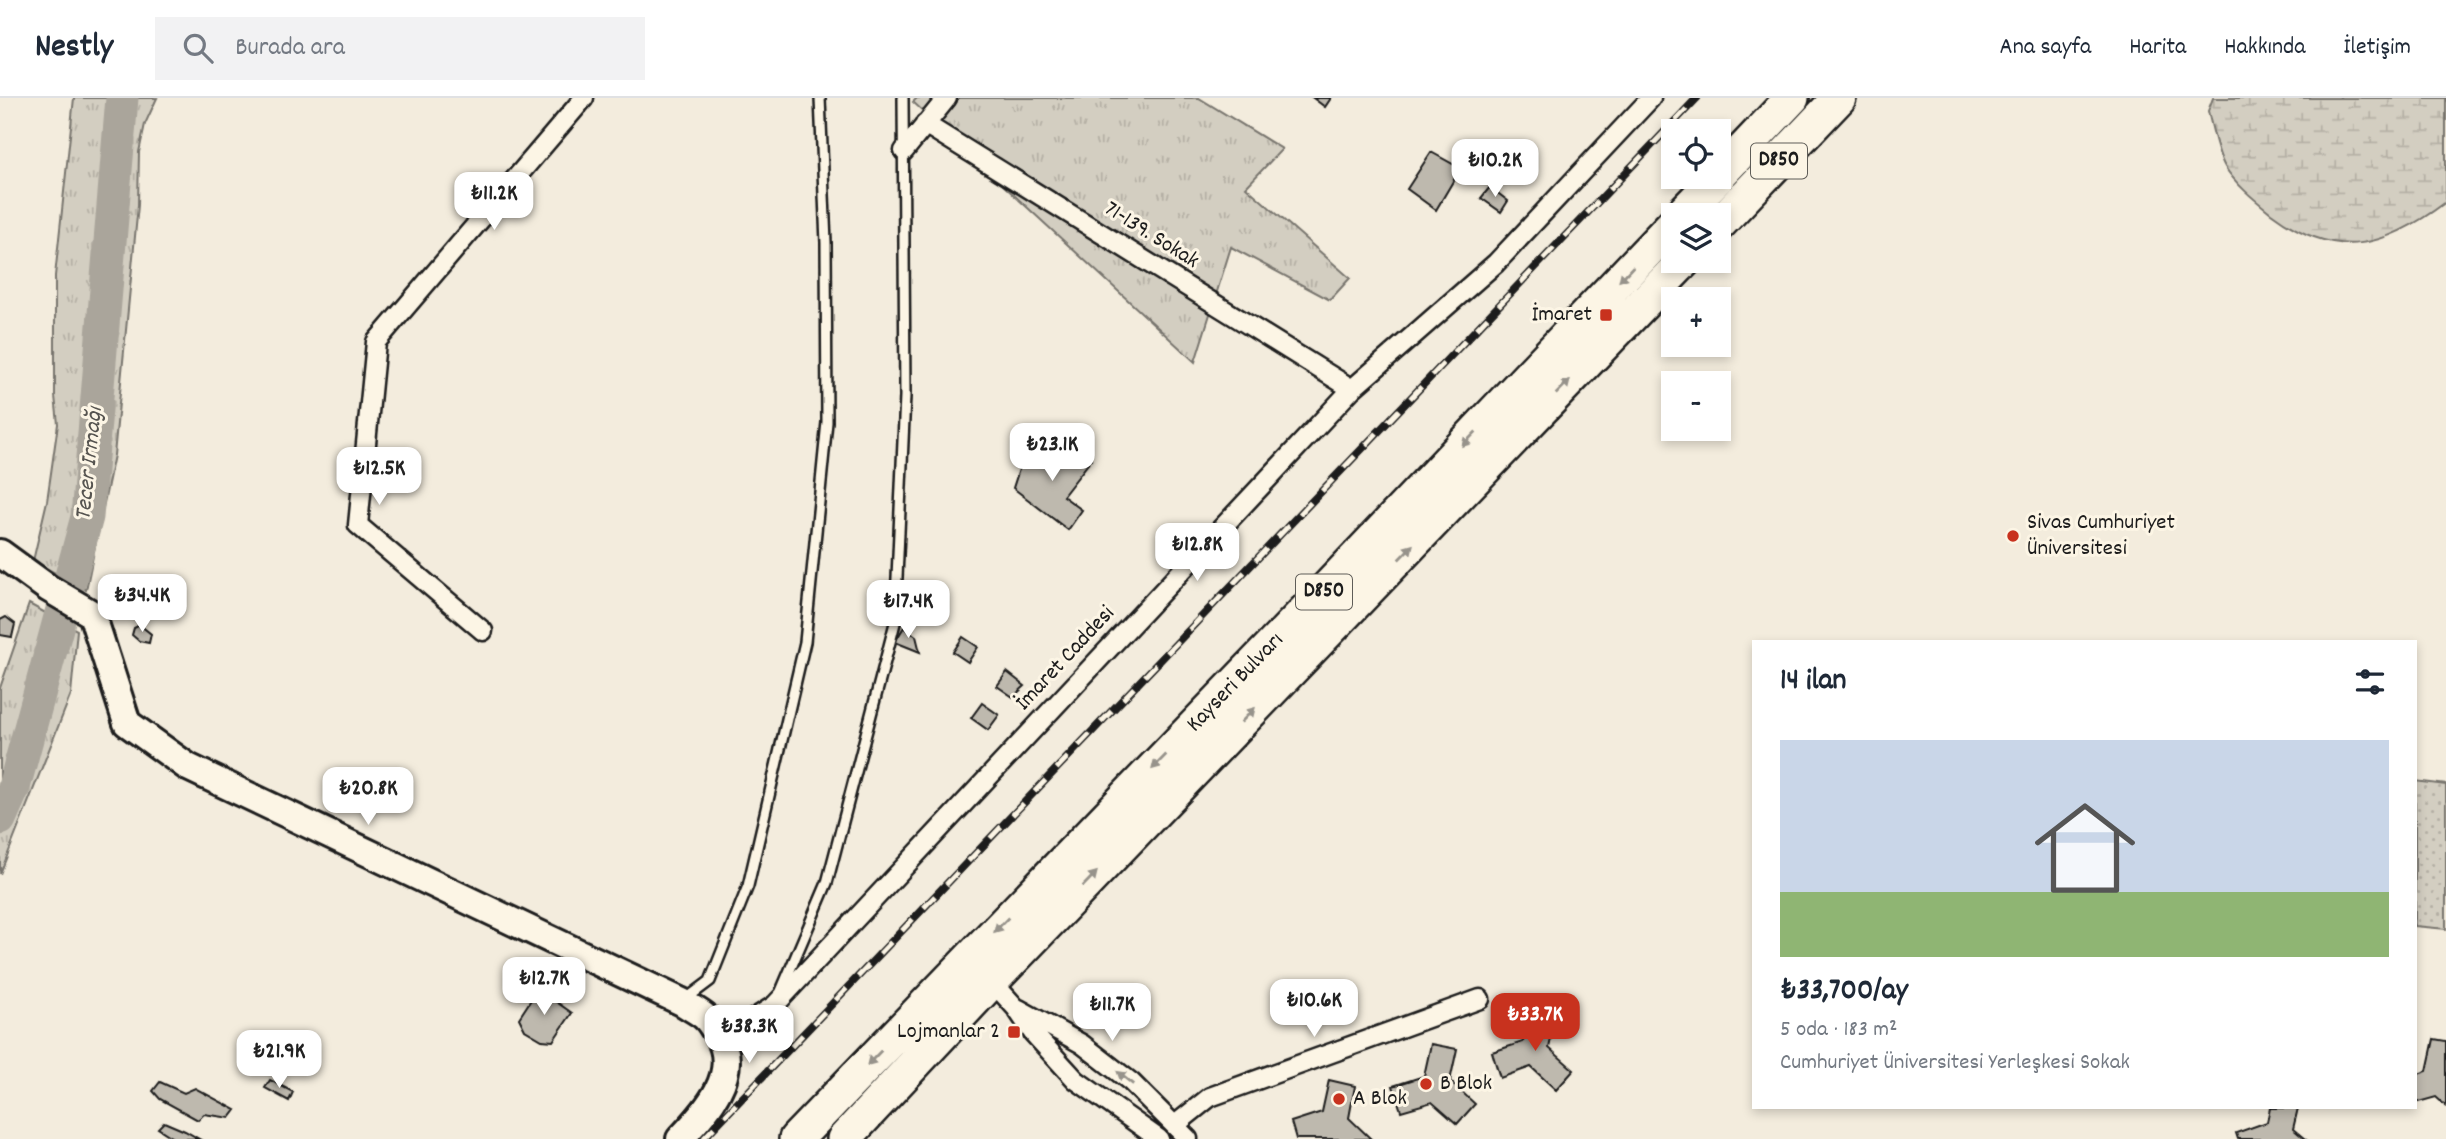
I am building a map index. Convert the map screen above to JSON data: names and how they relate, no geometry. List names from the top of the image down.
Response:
{
  "streets": {
    "highway": ["D850", "Kayseri Bulvarı"],
    "street": ["71-139. Sokak", "İmaret Caddesi"]
  },
  "crossings": [
    ["71-139. Sokak", "İmaret Caddesi"]
  ],
  "water": ["Tecer Irmağı"],
  "places": {
    "transit": ["İmaret", "Lojmanlar 2"],
    "other": ["Sivas Cumhuriyet Üniversitesi", "B Blok", "A Blok"]
  },
  "page": {
    "header": "Nestly",
    "search": "Burada ara",
    "nav": [
      "Ana sayfa",
      "Harita",
      "Hakkında",
      "İletişim"
    ],
    "map_buttons": ["+", "−"],
    "price": [
      "₺10.2K",
      "₺11.2K",
      "₺23.1K",
      "₺12.5K",
      "₺12.8K",
      "₺34.4K",
      "₺17.4K",
      "₺20.8K",
      "₺12.7K",
      "₺10.6K",
      "₺11.7K",
      "₺33.7K",
      "₺38.3K",
      "₺21.9K"
    ],
    "heading": "14 ilan",
    "list": [
      {
        "name": "₺33,700/ay",
        "note": "5 oda · 183 m² · Cumhuriyet Üniversitesi Yerleşkesi Sokak"
      }
    ]
  }
}
